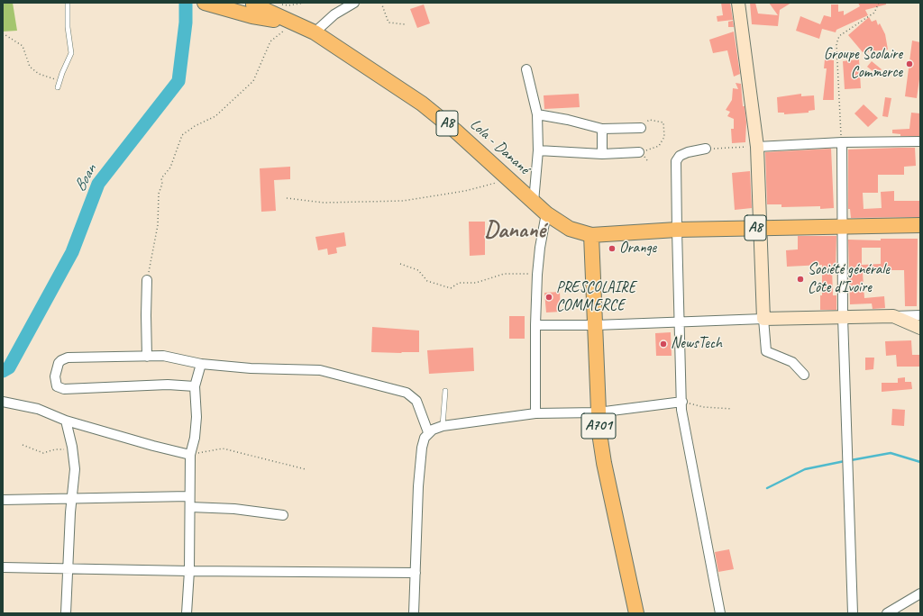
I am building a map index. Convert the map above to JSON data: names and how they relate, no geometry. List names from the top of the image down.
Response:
{
  "streets": {
    "main road": ["A8", "Lola - Danané", "A701"]
  },
  "crossings": [
    ["A8", "Lola - Danané"],
    ["A8", "A701"],
    ["Lola - Danané", "A701"]
  ],
  "districts": ["Danané"],
  "water": ["Boan"],
  "places": [
    "Groupe Scolaire Commerce",
    "Orange",
    "Société générale Côte d'Ivoire",
    "PRESCOLAIRE COMMERCE",
    "NewsTech"
  ]
}
